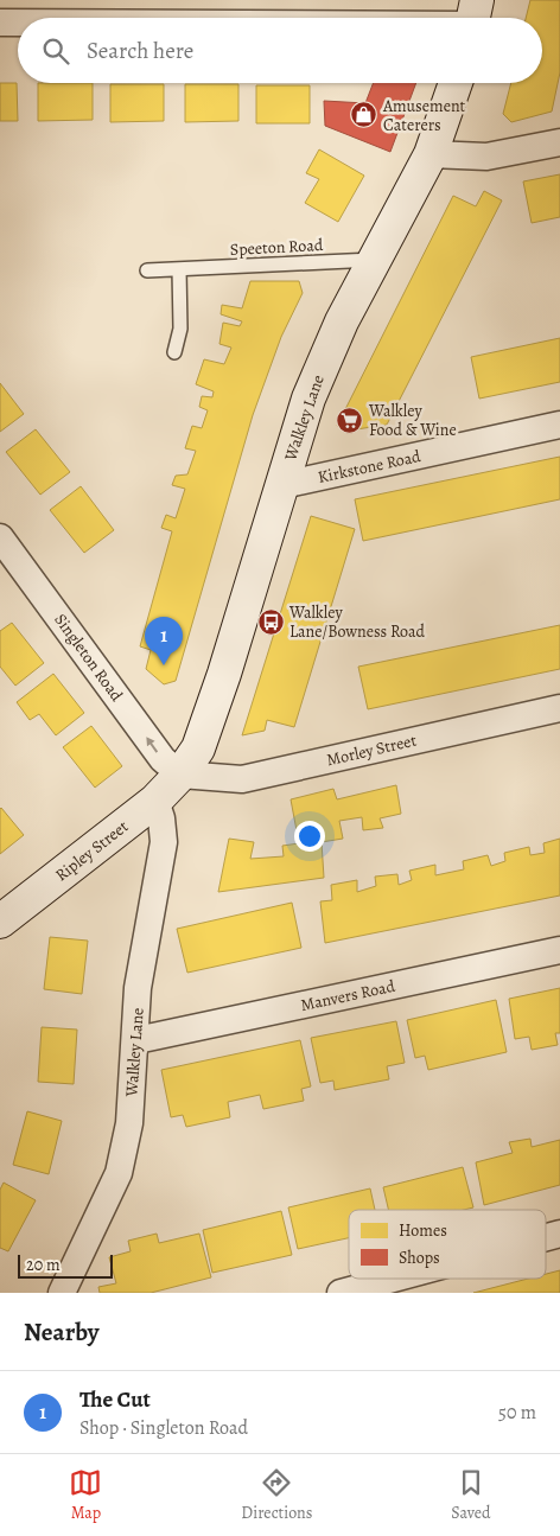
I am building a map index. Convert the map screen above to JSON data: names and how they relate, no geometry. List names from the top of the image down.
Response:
{
  "streets": {
    "street": [
      "Walkley Lane",
      "Kirkstone Road",
      "Singleton Road",
      "Morley Street",
      "Ripley Street",
      "Manvers Road"
    ],
    "lane": ["Speeton Road"]
  },
  "crossings": [
    ["Speeton Road", "Walkley Lane"],
    ["Walkley Lane", "Kirkstone Road"],
    ["Walkley Lane", "Singleton Road"],
    ["Walkley Lane", "Morley Street"],
    ["Walkley Lane", "Ripley Street"],
    ["Walkley Lane", "Manvers Road"],
    ["Singleton Road", "Morley Street"],
    ["Singleton Road", "Ripley Street"],
    ["Morley Street", "Ripley Street"]
  ],
  "one_way": ["Singleton Road"],
  "places": {
    "shop": ["Amusement Caterers"],
    "supermarket": ["Walkley Food & Wine"],
    "bus stop": ["Walkley Lane/Bowness Road"]
  },
  "legend": ["Homes", "Shops"],
  "scale_bar": "20 m",
  "page": {
    "search": "Search here",
    "pins": "1",
    "scale": "20 m",
    "heading": "Nearby",
    "list": [
      {
        "mark": "1",
        "name": "The Cut",
        "note": "Shop · Singleton Road",
        "value": "50 m"
      }
    ],
    "nav": ["Map", "Directions", "Saved"]
  }
}
